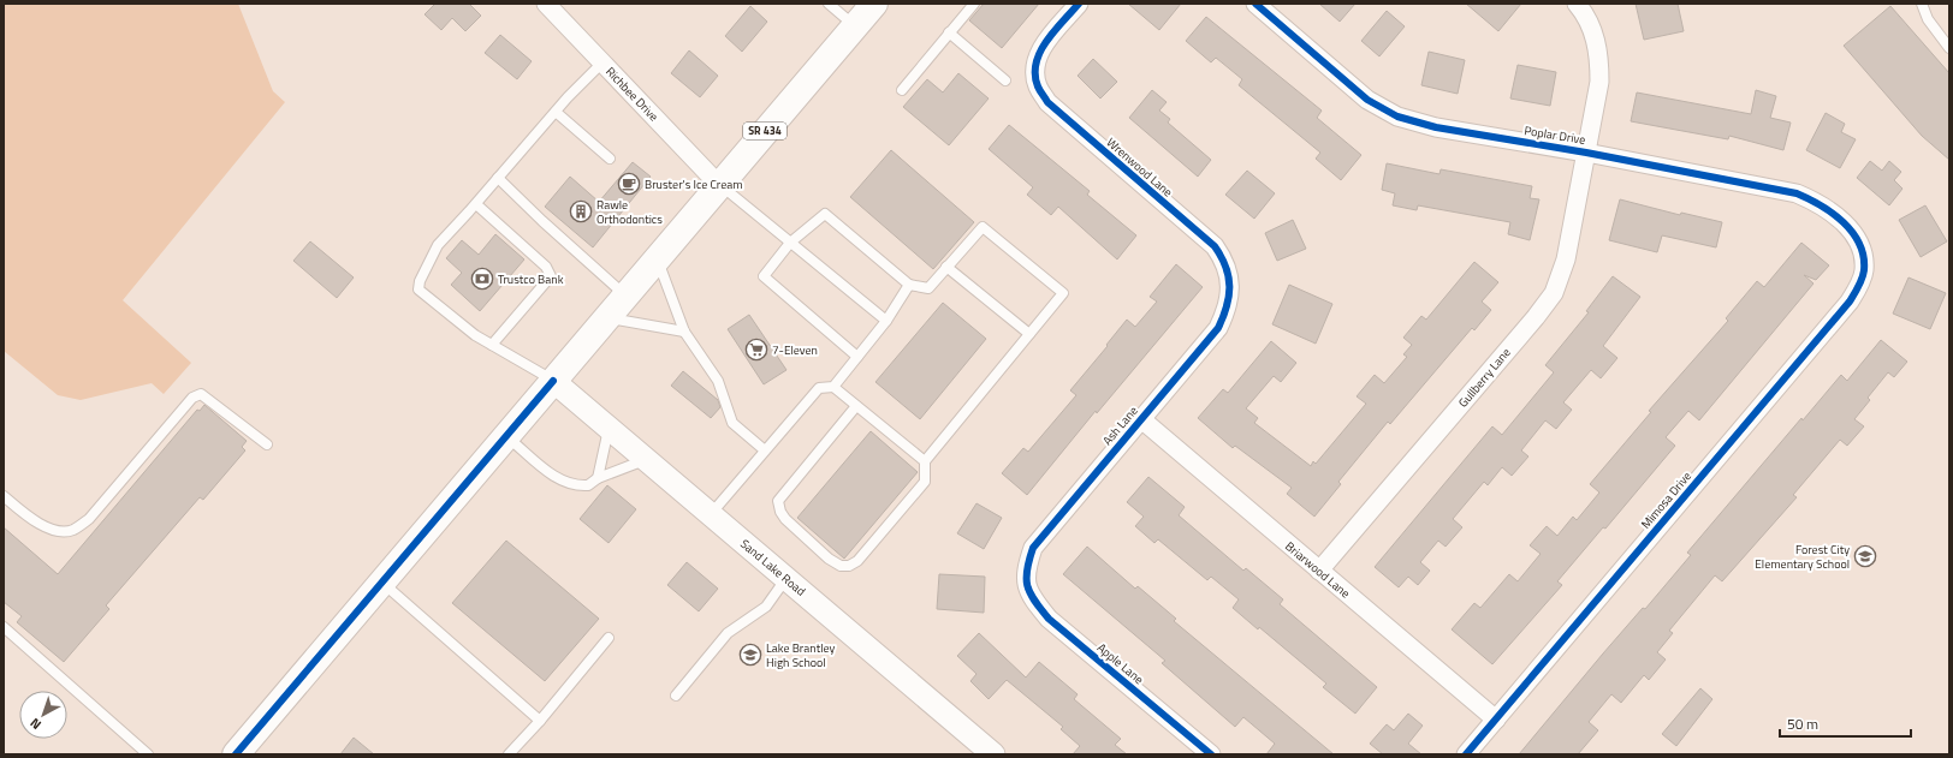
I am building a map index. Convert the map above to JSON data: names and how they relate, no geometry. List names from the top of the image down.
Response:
{
  "streets": {
    "main road": ["SR 434"],
    "street": [
      "Richbee Drive",
      "Poplar Drive",
      "Wrenwood Lane",
      "Gullberry Lane",
      "Ash Lane",
      "Mimosa Drive",
      "Sand Lake Road",
      "Briarwood Lane",
      "Apple Lane"
    ]
  },
  "crossings": [
    ["Richbee Drive", "SR 434"],
    ["SR 434", "Sand Lake Road"],
    ["Poplar Drive", "Gullberry Lane"],
    ["Poplar Drive", "Mimosa Drive"],
    ["Wrenwood Lane", "Ash Lane"],
    ["Gullberry Lane", "Briarwood Lane"],
    ["Ash Lane", "Briarwood Lane"],
    ["Ash Lane", "Apple Lane"],
    ["Mimosa Drive", "Briarwood Lane"]
  ],
  "places": {
    "cafe": ["Bruster's Ice Cream"],
    "building": ["Rawle Orthodontics"],
    "bank": ["Trustco Bank"],
    "supermarket": ["7-Eleven"],
    "school or university": ["Forest City Elementary School", "Lake Brantley High School"]
  },
  "scale_bar": "50 m",
  "north": "bottom left"
}
